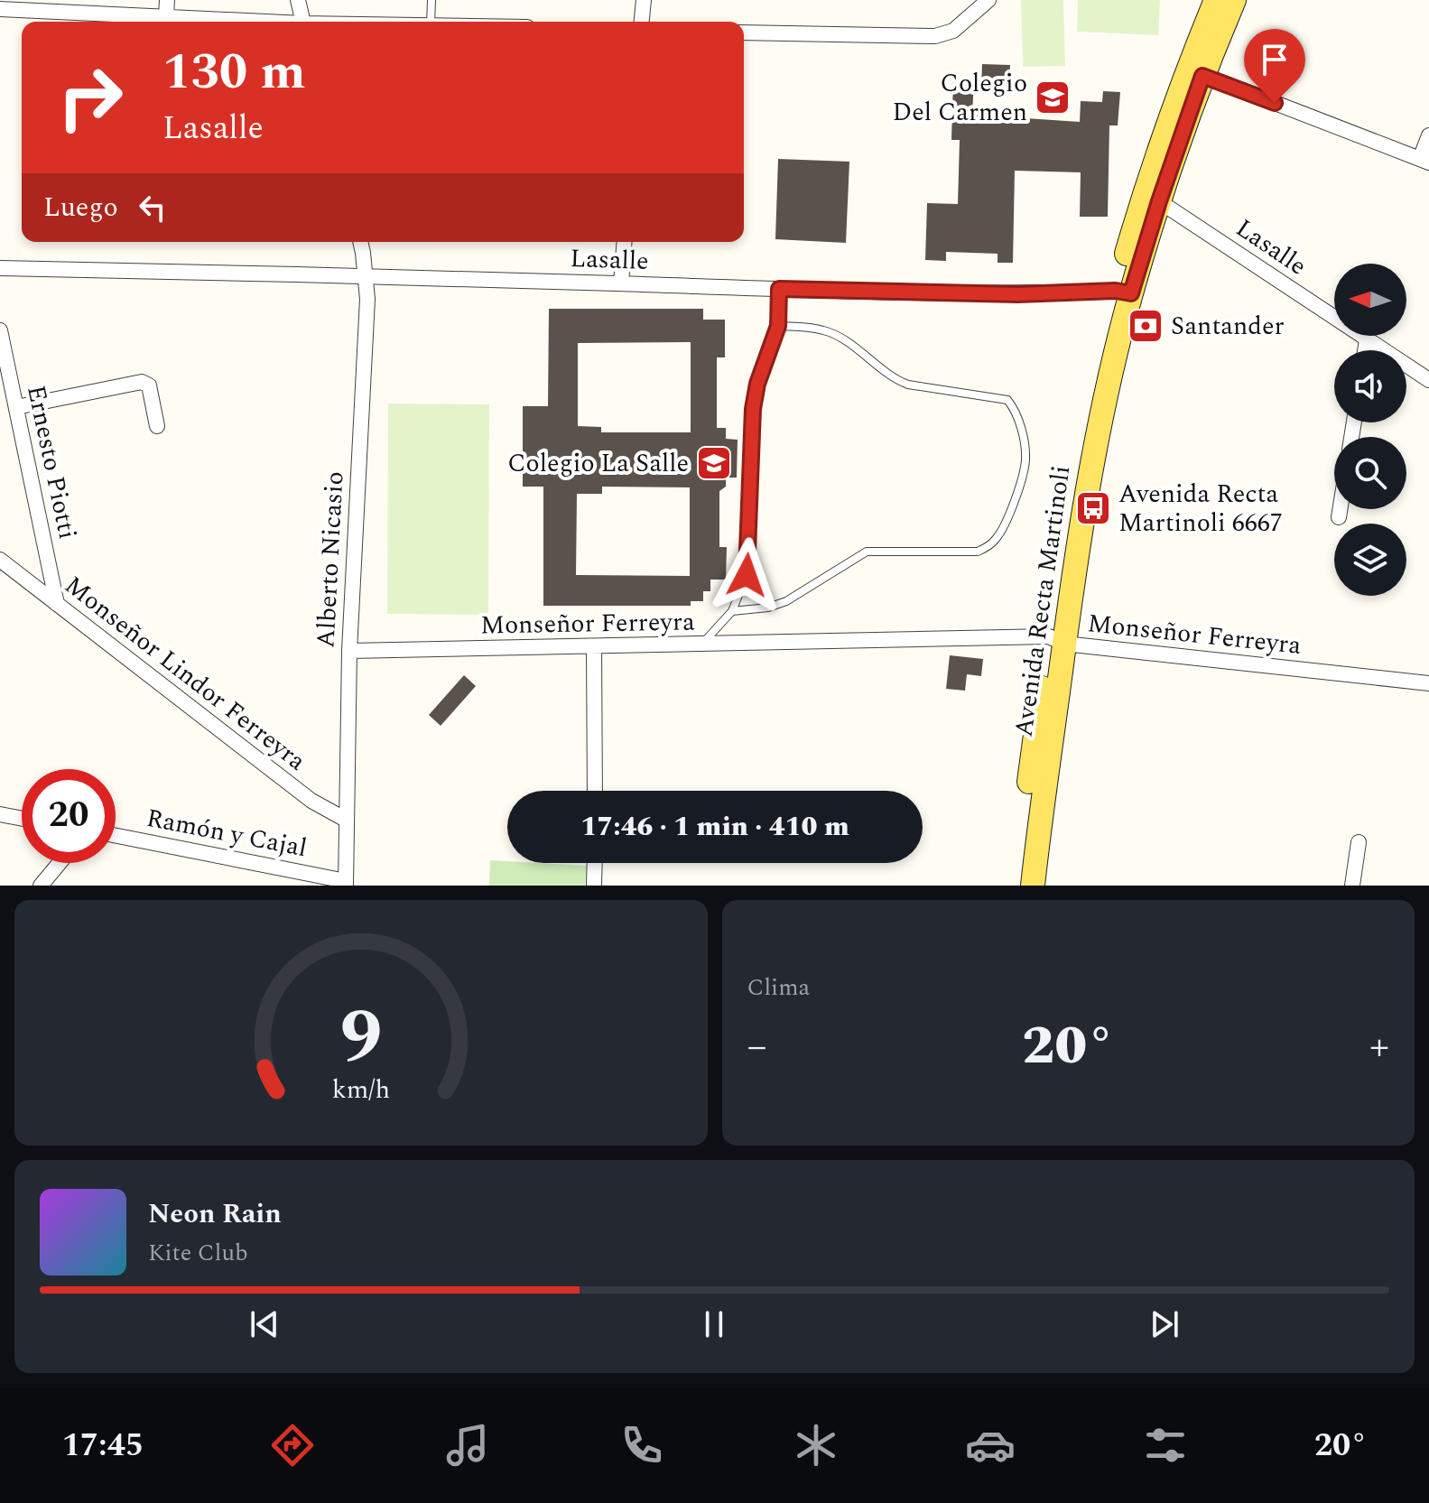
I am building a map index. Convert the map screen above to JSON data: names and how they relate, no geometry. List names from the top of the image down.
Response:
{
  "streets": {
    "main road": ["Avenida Recta Martinoli"],
    "street": [
      "Lasalle",
      "Ernesto Piotti",
      "Alberto Nicasio",
      "Monseñor Ferreyra",
      "Monseñor Lindor Ferreyra",
      "Ramón y Cajal"
    ]
  },
  "crossings": [
    ["Lasalle", "Alberto Nicasio"],
    ["Lasalle", "Avenida Recta Martinoli"],
    ["Ernesto Piotti", "Monseñor Lindor Ferreyra"],
    ["Alberto Nicasio", "Monseñor Ferreyra"],
    ["Alberto Nicasio", "Monseñor Lindor Ferreyra"],
    ["Alberto Nicasio", "Ramón y Cajal"],
    ["Avenida Recta Martinoli", "Monseñor Ferreyra"]
  ],
  "places": {
    "school or university": ["Colegio Del Carmen", "Colegio La Salle"],
    "bank": ["Santander"],
    "bus stop": ["Avenida Recta Martinoli 6667"]
  },
  "north": "left",
  "page": {
    "turn": ["130 m", "Lasalle"],
    "then": "Luego",
    "limit": "20",
    "trip": "17:46 · 1 min · 410 m",
    "tile": "Clima",
    "heat": ["−", "20°", "+"],
    "song": ["Neon Rain", "Kite Club"],
    "tabs": ["17:45", "20°"],
    "gauge": ["9", "km/h"]
  }
}
